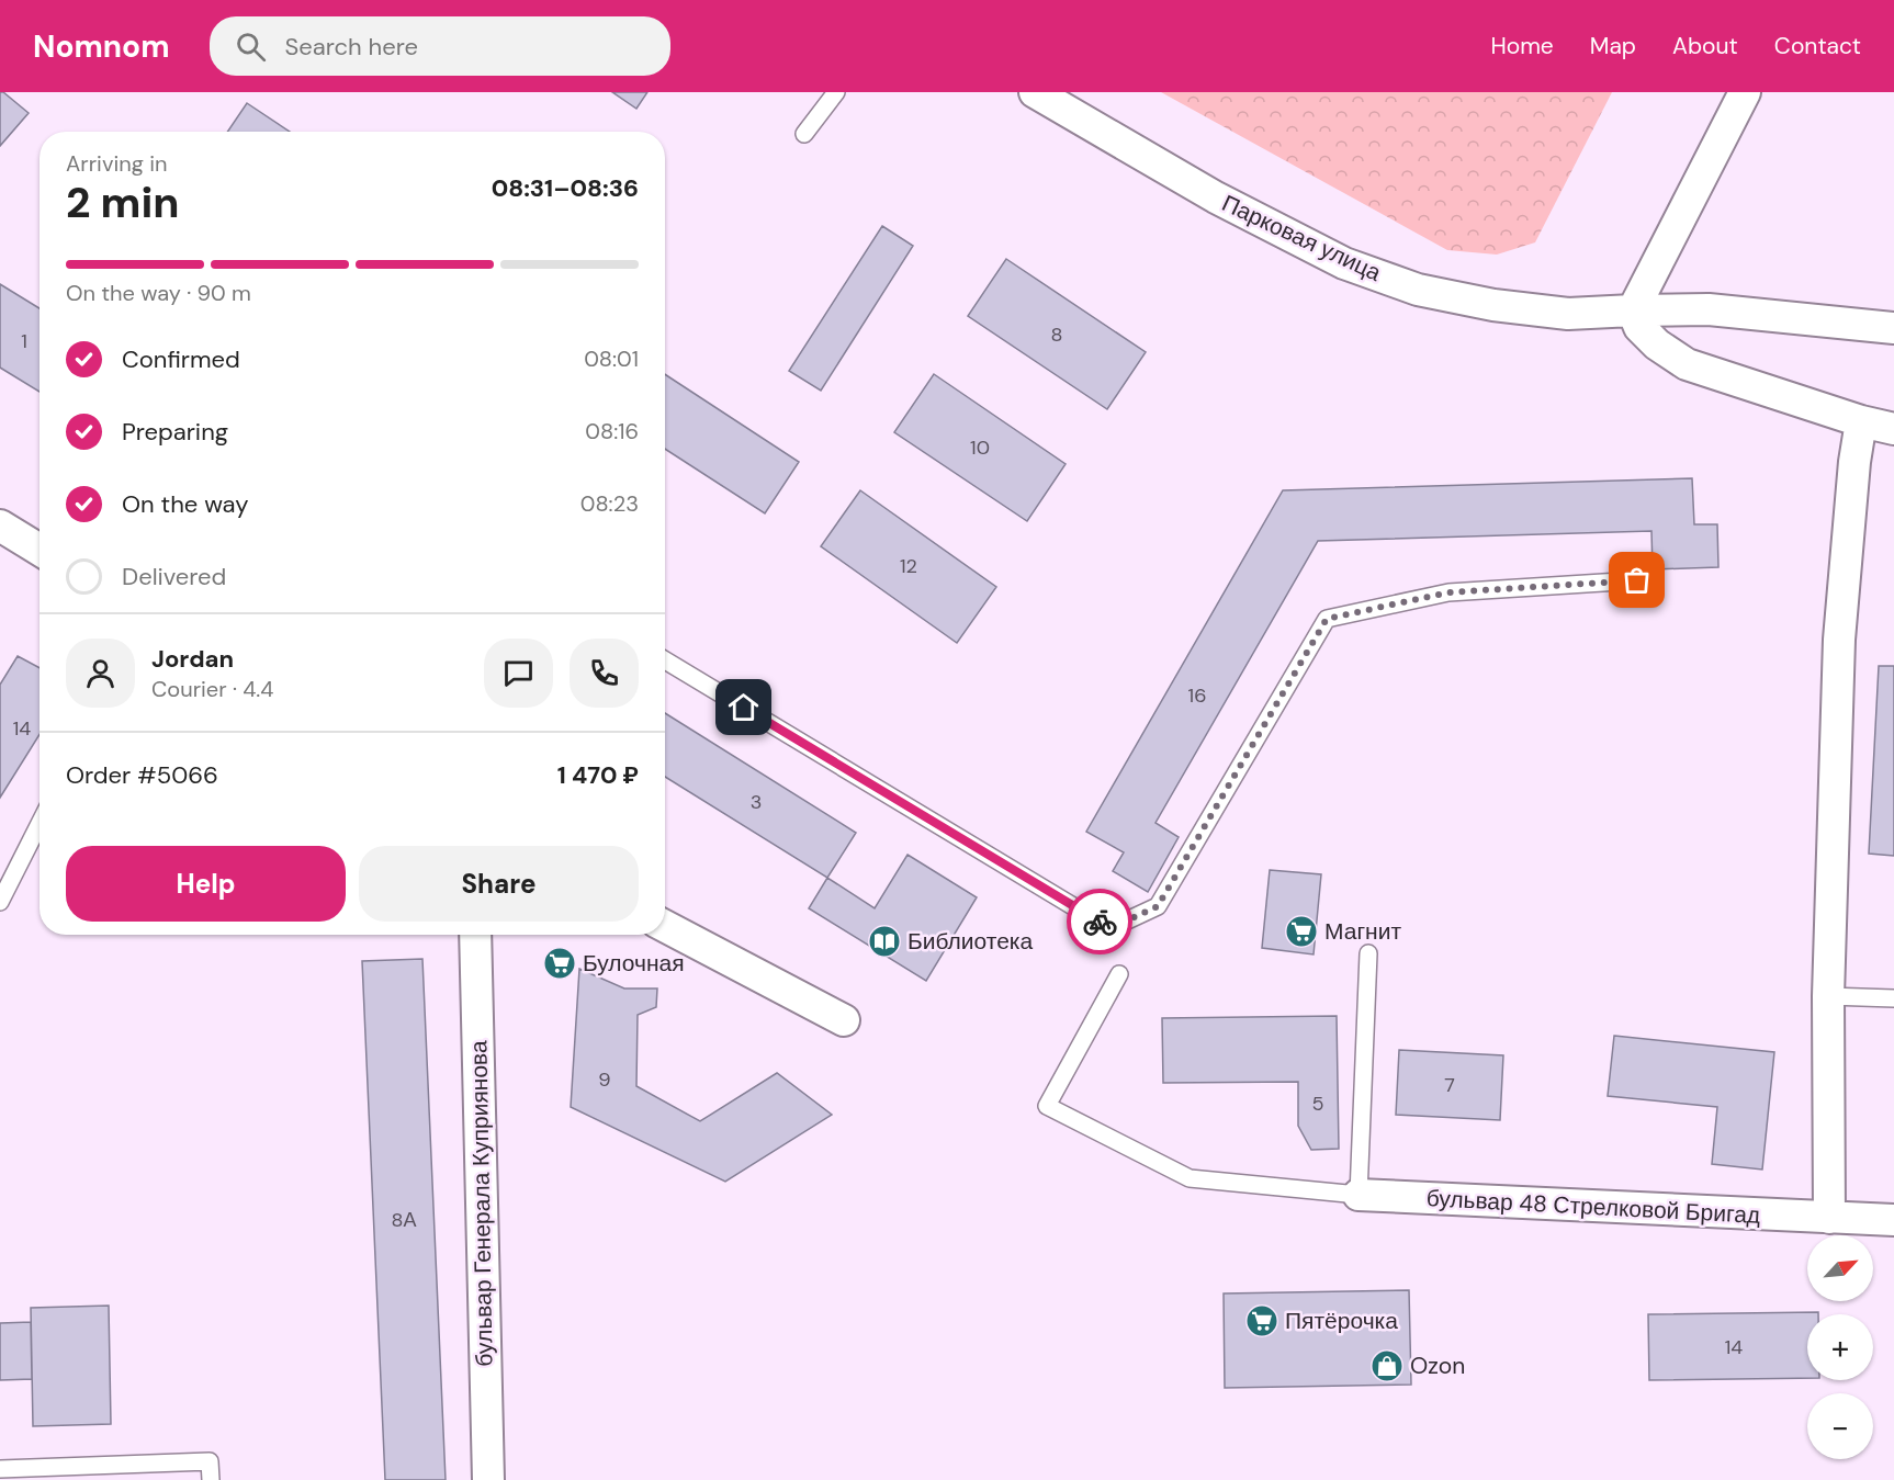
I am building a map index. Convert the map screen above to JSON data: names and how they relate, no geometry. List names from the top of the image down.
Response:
{
  "streets": {
    "street": ["Парковая улица", "бульвар Генерала Куприянова", "бульвар 48 Стрелковой Бригад"]
  },
  "places": {
    "supermarket": ["Магнит", "Булочная", "Пятёрочка"],
    "library": ["Библиотека"],
    "shop": ["Ozon"]
  },
  "house_numbers": [
    "8",
    "1",
    "10",
    "12",
    "16",
    "14",
    "3",
    "9",
    "7",
    "5",
    "8А",
    "14"
  ],
  "north": "top right",
  "page": {
    "header": "Nomnom",
    "search": "Search here",
    "nav": [
      "Home",
      "Map",
      "About",
      "Contact"
    ],
    "heading": ["2 min", "Arriving in", "08:31–08:36"],
    "panel": [
      "Jordan",
      "Courier · 4.4",
      "Order #5066",
      "1 470 ₽"
    ],
    "bar": "On the way · 90 m",
    "list": [
      ["Confirmed", "08:01"],
      ["Preparing", "08:16"],
      ["On the way", "08:23"],
      "Delivered"
    ],
    "buttons": ["Help", "Share"],
    "map_buttons": ["+", "−"]
  }
}
